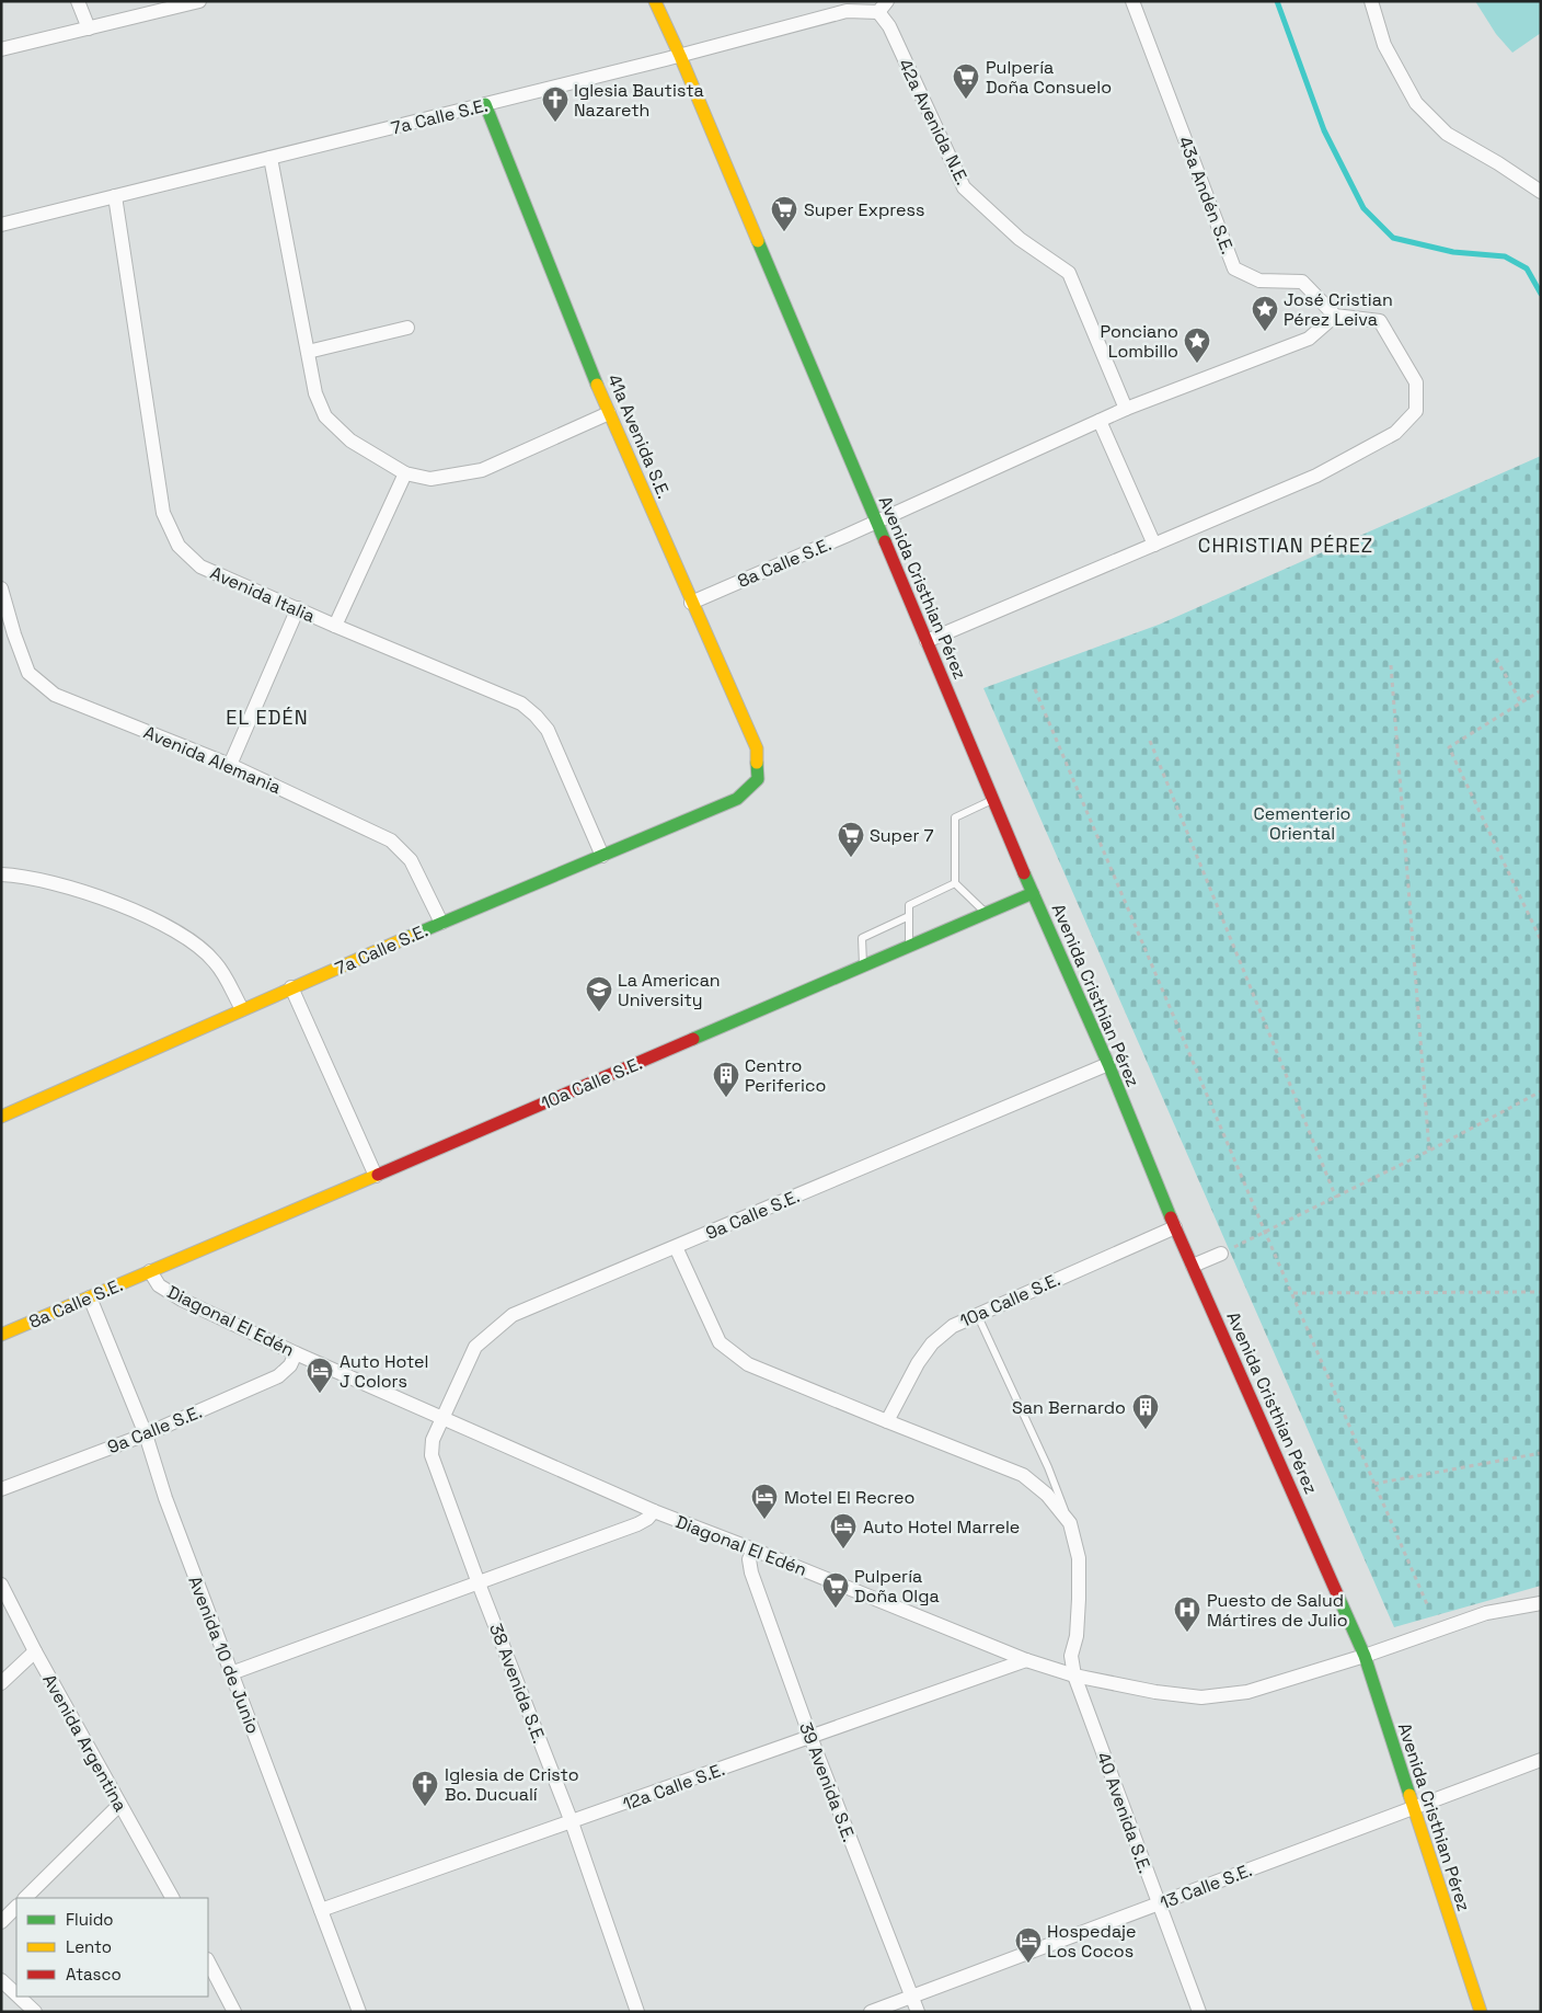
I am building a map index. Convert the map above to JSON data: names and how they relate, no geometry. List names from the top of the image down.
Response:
{
  "streets": {
    "street": [
      "7a Calle S.E.",
      "42a Avenida N.E.",
      "43a Andén S.E.",
      "41a Avenida S.E.",
      "8a Calle S.E.",
      "Avenida Cristhian Pérez",
      "Avenida Italia",
      "Avenida Alemania",
      "10a Calle S.E.",
      "9a Calle S.E.",
      "Diagonal El Edén",
      "Avenida 10 de Junio",
      "38 Avenida S.E.",
      "Avenida Argentina",
      "39 Avenida S.E.",
      "12a Calle S.E.",
      "40 Avenida S.E.",
      "13 Calle S.E."
    ]
  },
  "crossings": [
    ["7a Calle S.E.", "42a Avenida N.E."],
    ["7a Calle S.E.", "41a Avenida S.E."],
    ["7a Calle S.E.", "Avenida Cristhian Pérez"],
    ["7a Calle S.E.", "Avenida Italia"],
    ["7a Calle S.E.", "Avenida Alemania"],
    ["42a Avenida N.E.", "8a Calle S.E."],
    ["43a Andén S.E.", "8a Calle S.E."],
    ["41a Avenida S.E.", "8a Calle S.E."],
    ["8a Calle S.E.", "Avenida Cristhian Pérez"],
    ["8a Calle S.E.", "10a Calle S.E."],
    ["8a Calle S.E.", "Diagonal El Edén"],
    ["8a Calle S.E.", "Avenida 10 de Junio"],
    ["Avenida Cristhian Pérez", "10a Calle S.E."],
    ["Avenida Cristhian Pérez", "9a Calle S.E."],
    ["Avenida Cristhian Pérez", "Diagonal El Edén"],
    ["Avenida Cristhian Pérez", "13 Calle S.E."],
    ["10a Calle S.E.", "Diagonal El Edén"],
    ["9a Calle S.E.", "Diagonal El Edén"],
    ["9a Calle S.E.", "Avenida 10 de Junio"],
    ["9a Calle S.E.", "38 Avenida S.E."],
    ["Diagonal El Edén", "38 Avenida S.E."],
    ["Diagonal El Edén", "39 Avenida S.E."],
    ["Diagonal El Edén", "12a Calle S.E."],
    ["Diagonal El Edén", "40 Avenida S.E."],
    ["Avenida 10 de Junio", "12a Calle S.E."],
    ["38 Avenida S.E.", "12a Calle S.E."],
    ["39 Avenida S.E.", "12a Calle S.E."],
    ["39 Avenida S.E.", "13 Calle S.E."],
    ["40 Avenida S.E.", "13 Calle S.E."]
  ],
  "districts": ["CHRISTIAN PÉREZ", "EL EDÉN"],
  "parks": ["Cementerio Oriental"],
  "places": {
    "supermarket": [
      "Pulpería Doña Consuelo",
      "Super Express",
      "Super 7",
      "Pulpería Doña Olga"
    ],
    "church": ["Iglesia Bautista Nazareth", "Iglesia de Cristo Bo. Ducualí"],
    "place": ["José Cristian Pérez Leiva", "Ponciano Lombillo"],
    "school or university": ["La American University"],
    "building": ["Centro Periferico", "San Bernardo"],
    "hotel": [
      "Auto Hotel J Colors",
      "Motel El Recreo",
      "Auto Hotel Marrele",
      "Hospedaje Los Cocos"
    ],
    "hospital": ["Puesto de Salud Mártires de Julio"]
  },
  "legend": ["Fluido", "Lento", "Atasco"]
}
